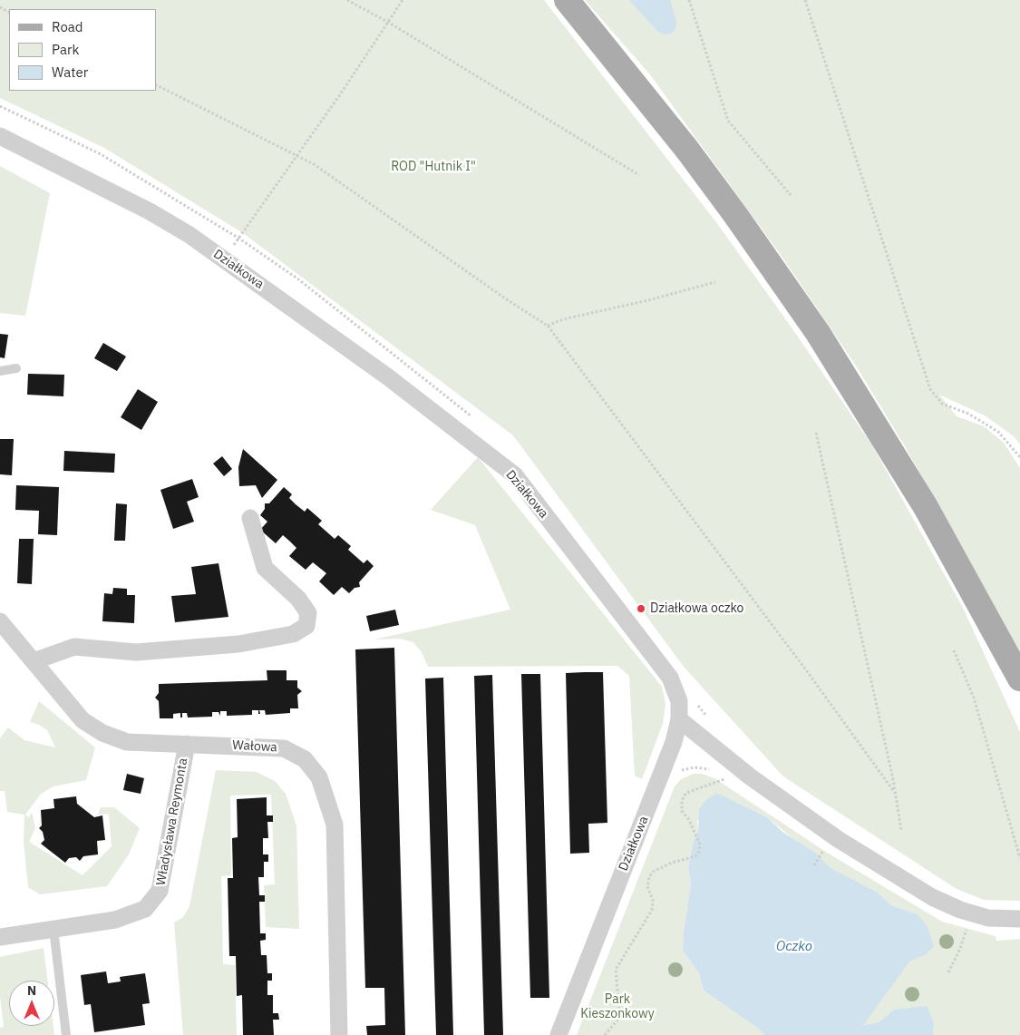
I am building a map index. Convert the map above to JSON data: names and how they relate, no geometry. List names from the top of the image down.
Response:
{
  "streets": {
    "street": ["Działkowa", "Wałowa", "Władysława Reymonta"]
  },
  "crossings": [
    ["Wałowa", "Władysława Reymonta"]
  ],
  "water": ["Oczko"],
  "parks": ["ROD \"Hutnik I\"", "Park Kieszonkowy"],
  "places": ["Działkowa oczko"],
  "legend": ["Road", "Park", "Water"],
  "north": "top"
}
